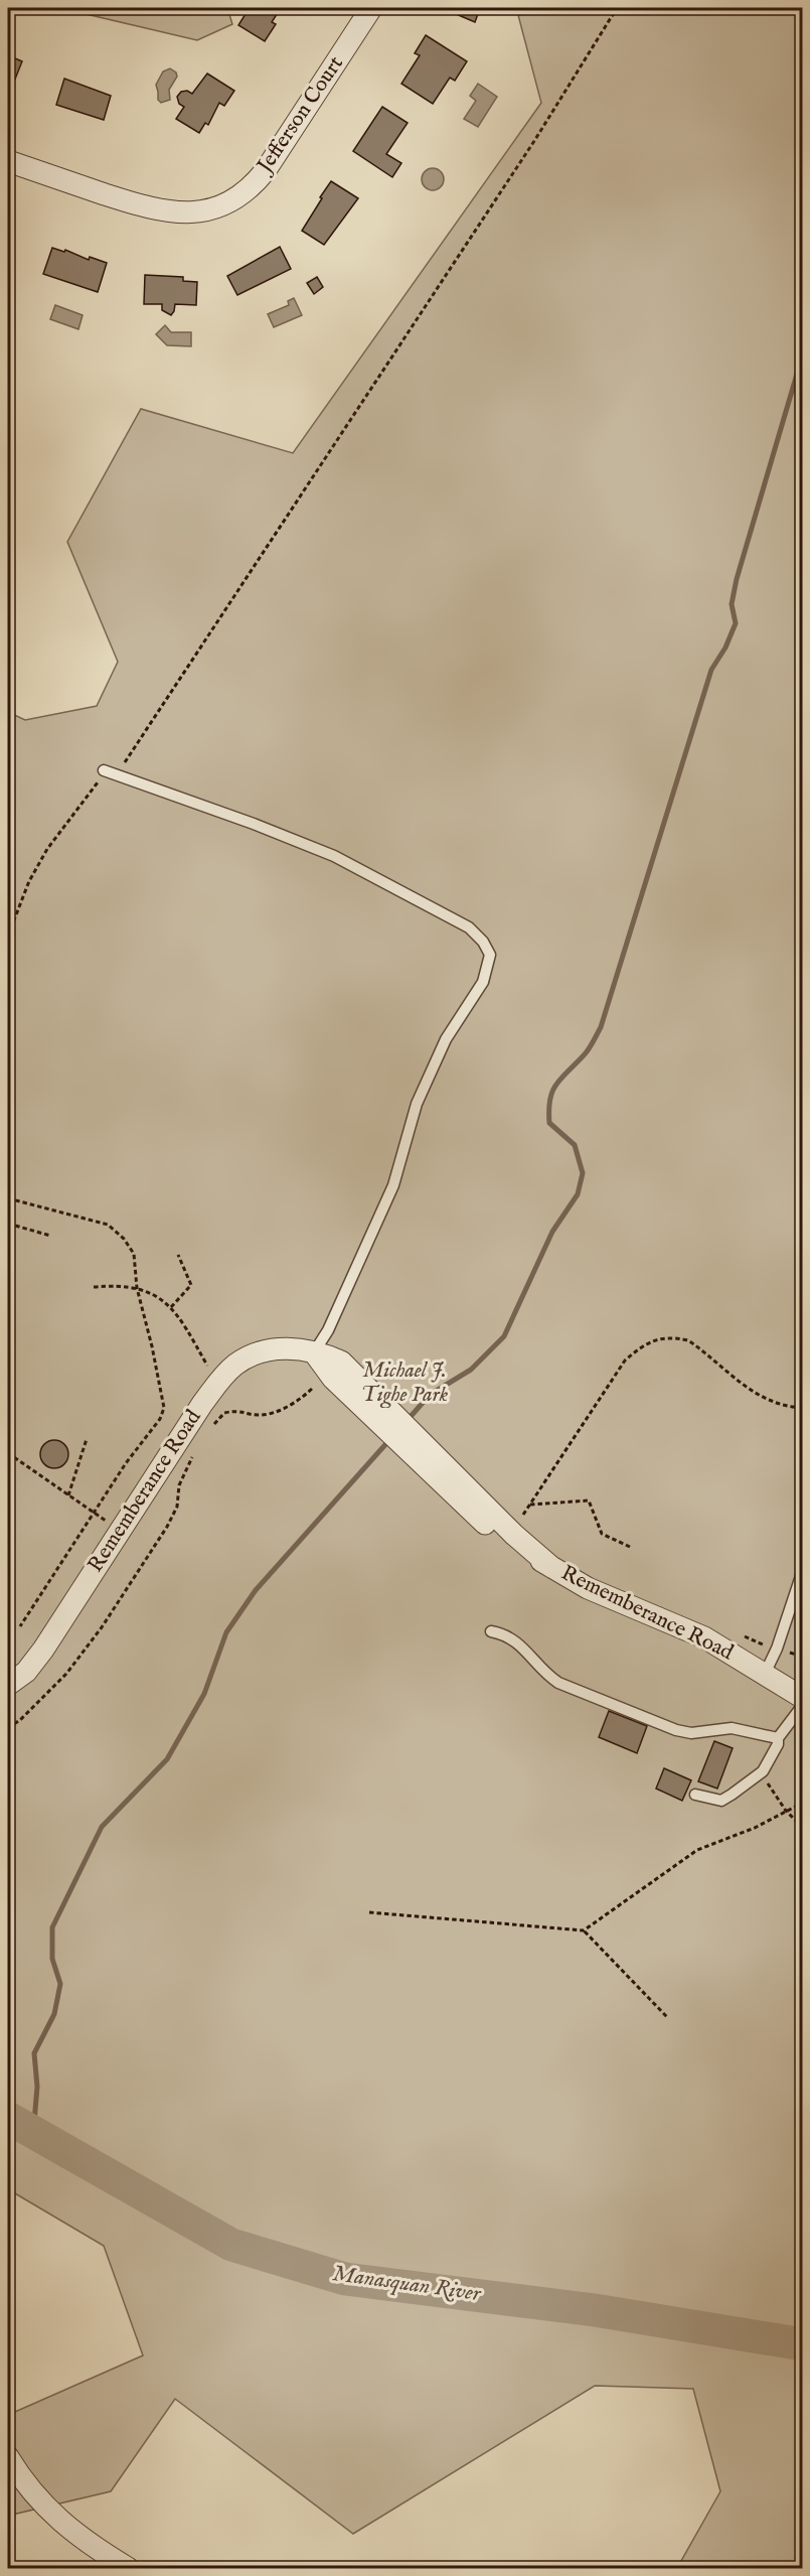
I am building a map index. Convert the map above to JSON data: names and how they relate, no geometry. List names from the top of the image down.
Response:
{
  "streets": {
    "street": ["Jefferson Court", "Rememberance Road"]
  },
  "water": ["Manasquan River"],
  "parks": ["Michael J. Tighe Park"]
}
